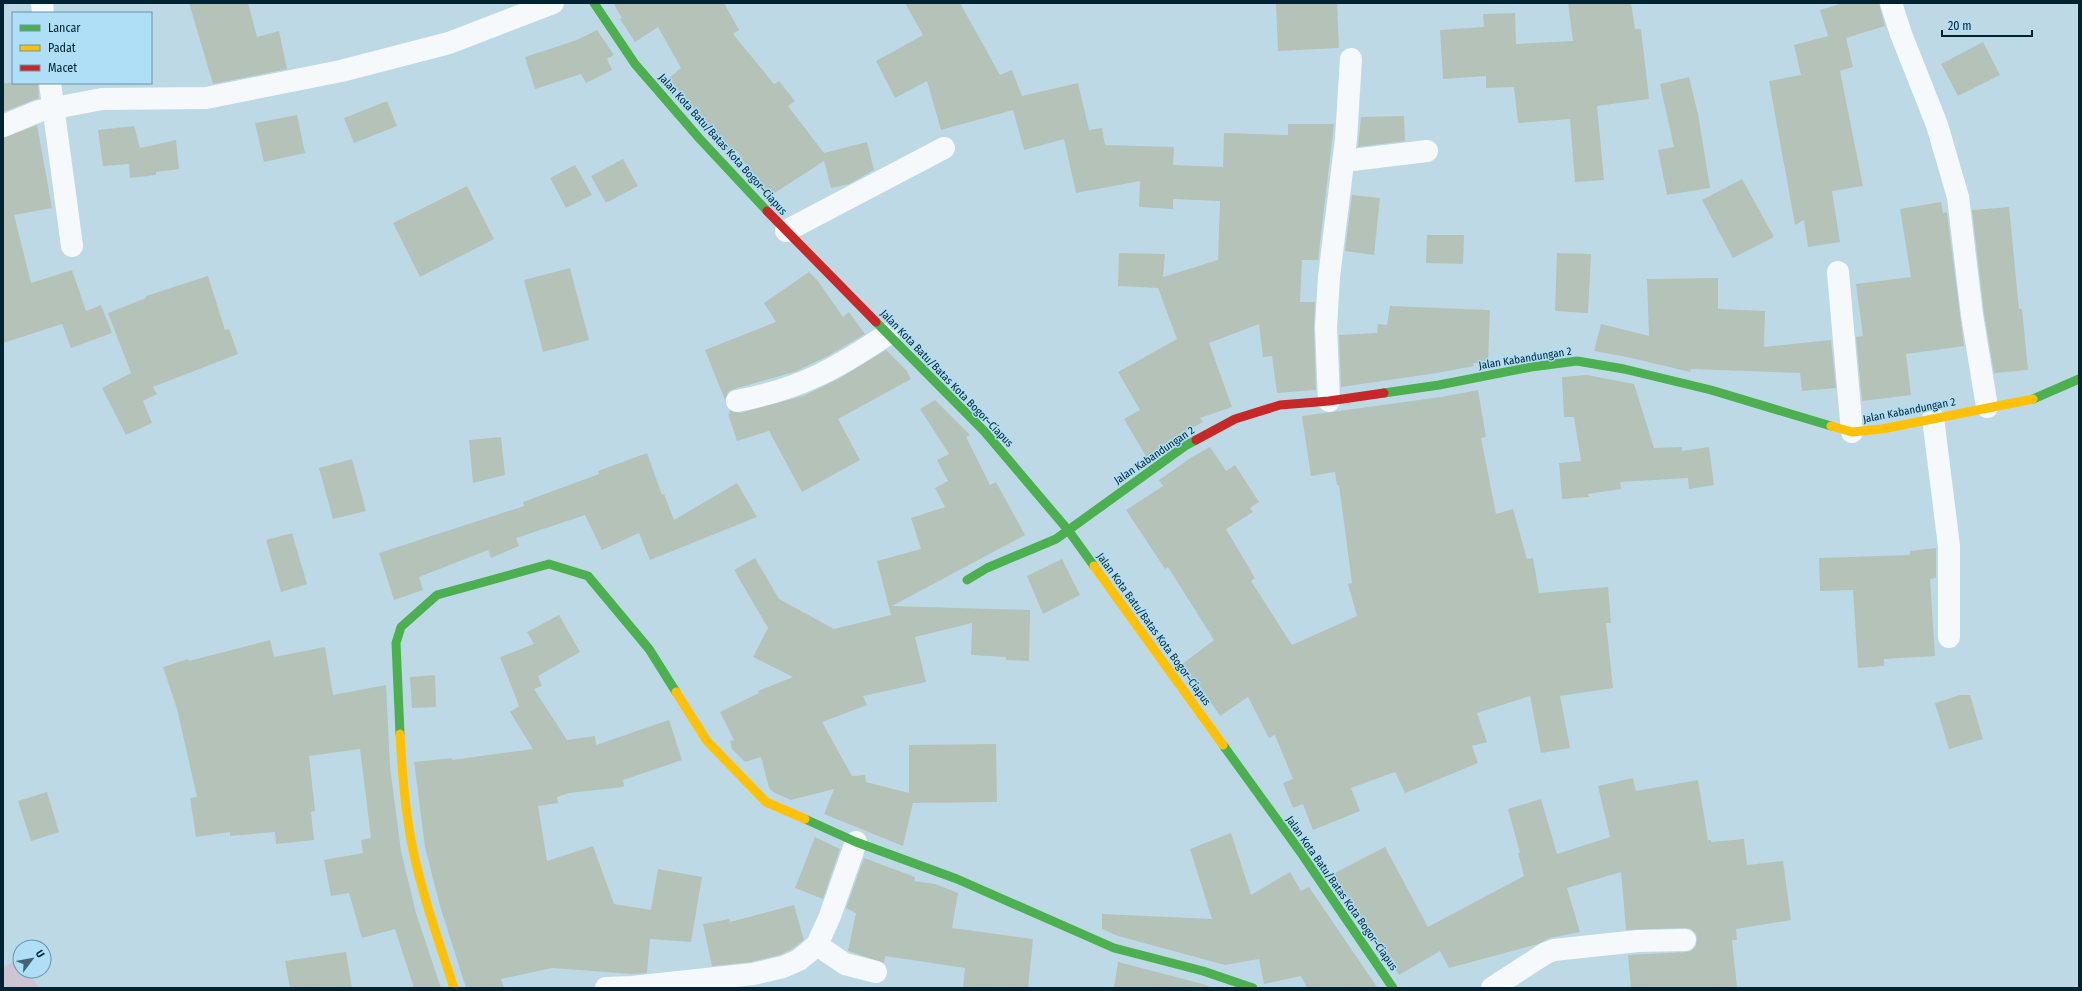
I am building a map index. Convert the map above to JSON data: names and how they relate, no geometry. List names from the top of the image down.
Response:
{
  "streets": {
    "street": ["Jalan Kota Batu/Batas Kota Bogor–Ciapus", "Jalan Kabandungan 2"]
  },
  "crossings": [
    ["Jalan Kota Batu/Batas Kota Bogor–Ciapus", "Jalan Kabandungan 2"]
  ],
  "legend": ["Lancar", "Padat", "Macet"],
  "scale_bar": "20 m",
  "north": "top right"
}
